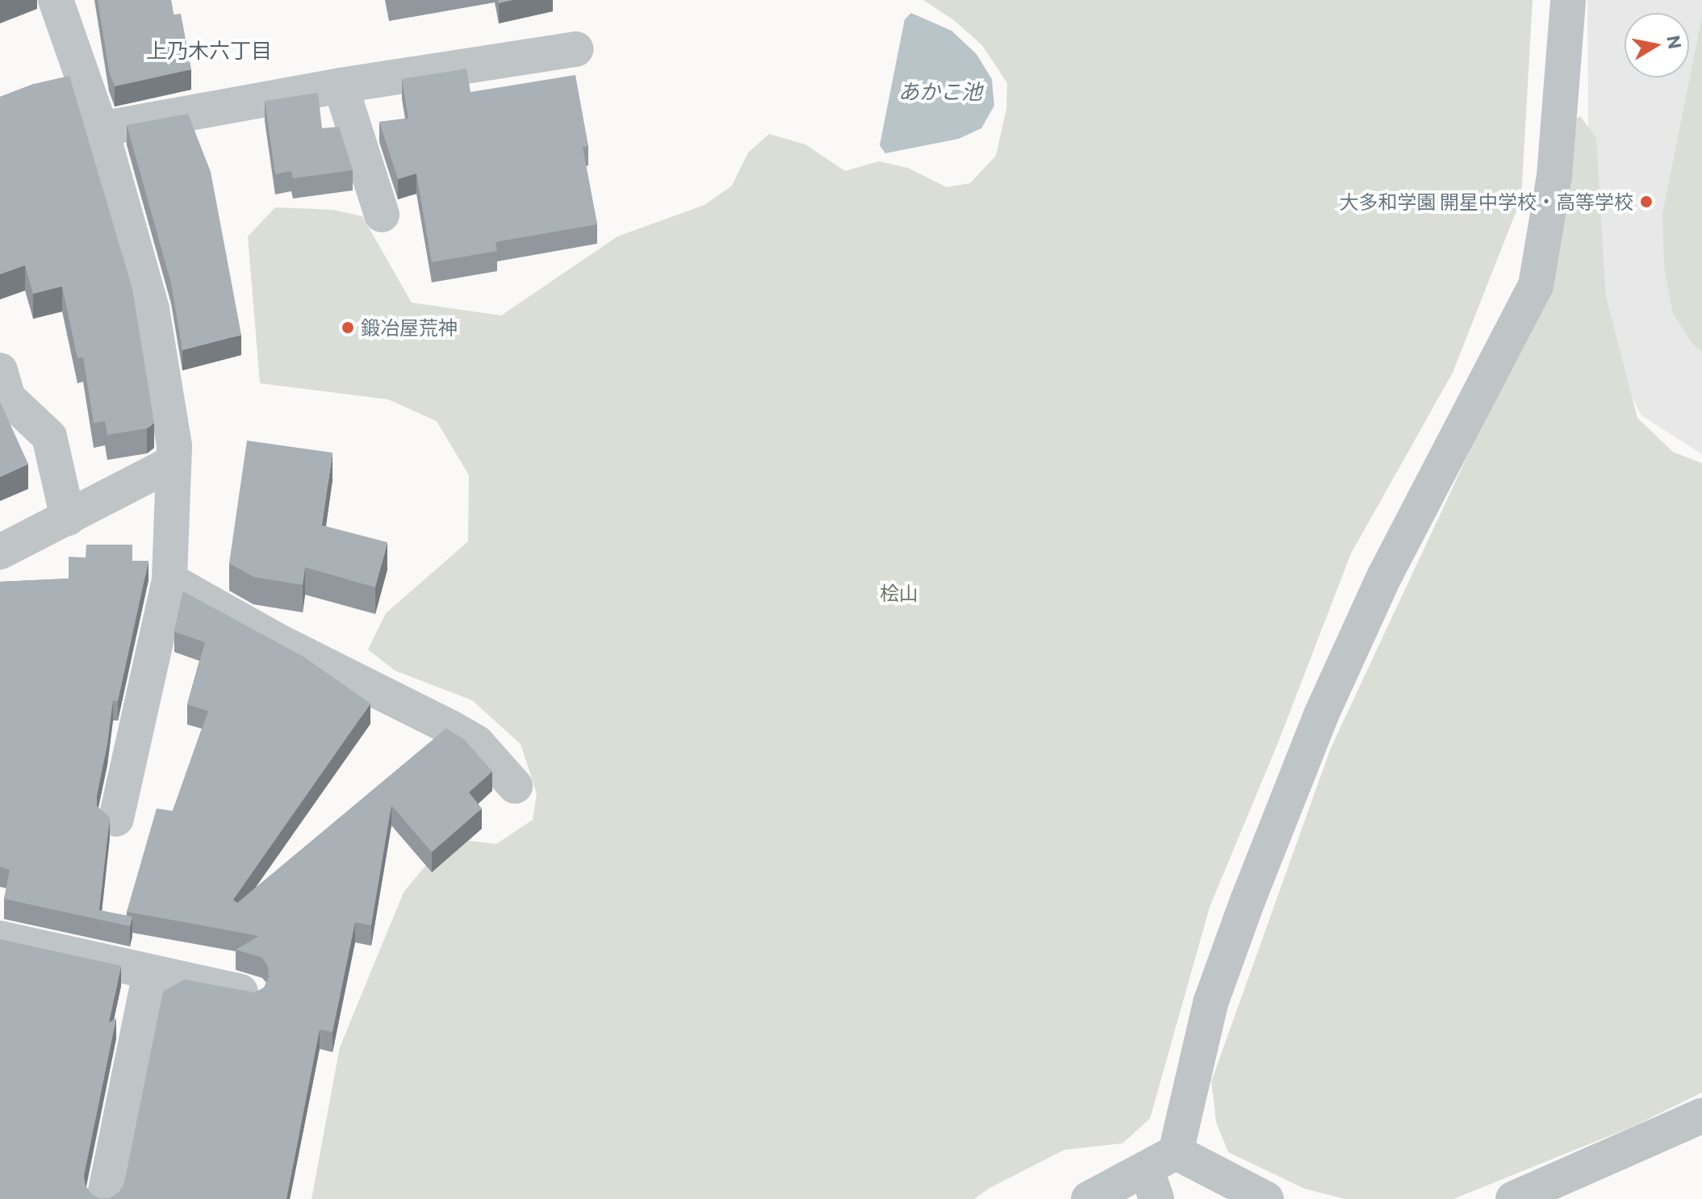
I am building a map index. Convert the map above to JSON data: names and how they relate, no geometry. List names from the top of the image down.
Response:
{
  "districts": ["上乃木六丁目"],
  "water": ["あかこ池"],
  "parks": ["桧山"],
  "places": ["大多和学園 開星中学校・高等学校", "鍛冶屋荒神"],
  "north": "right"
}
